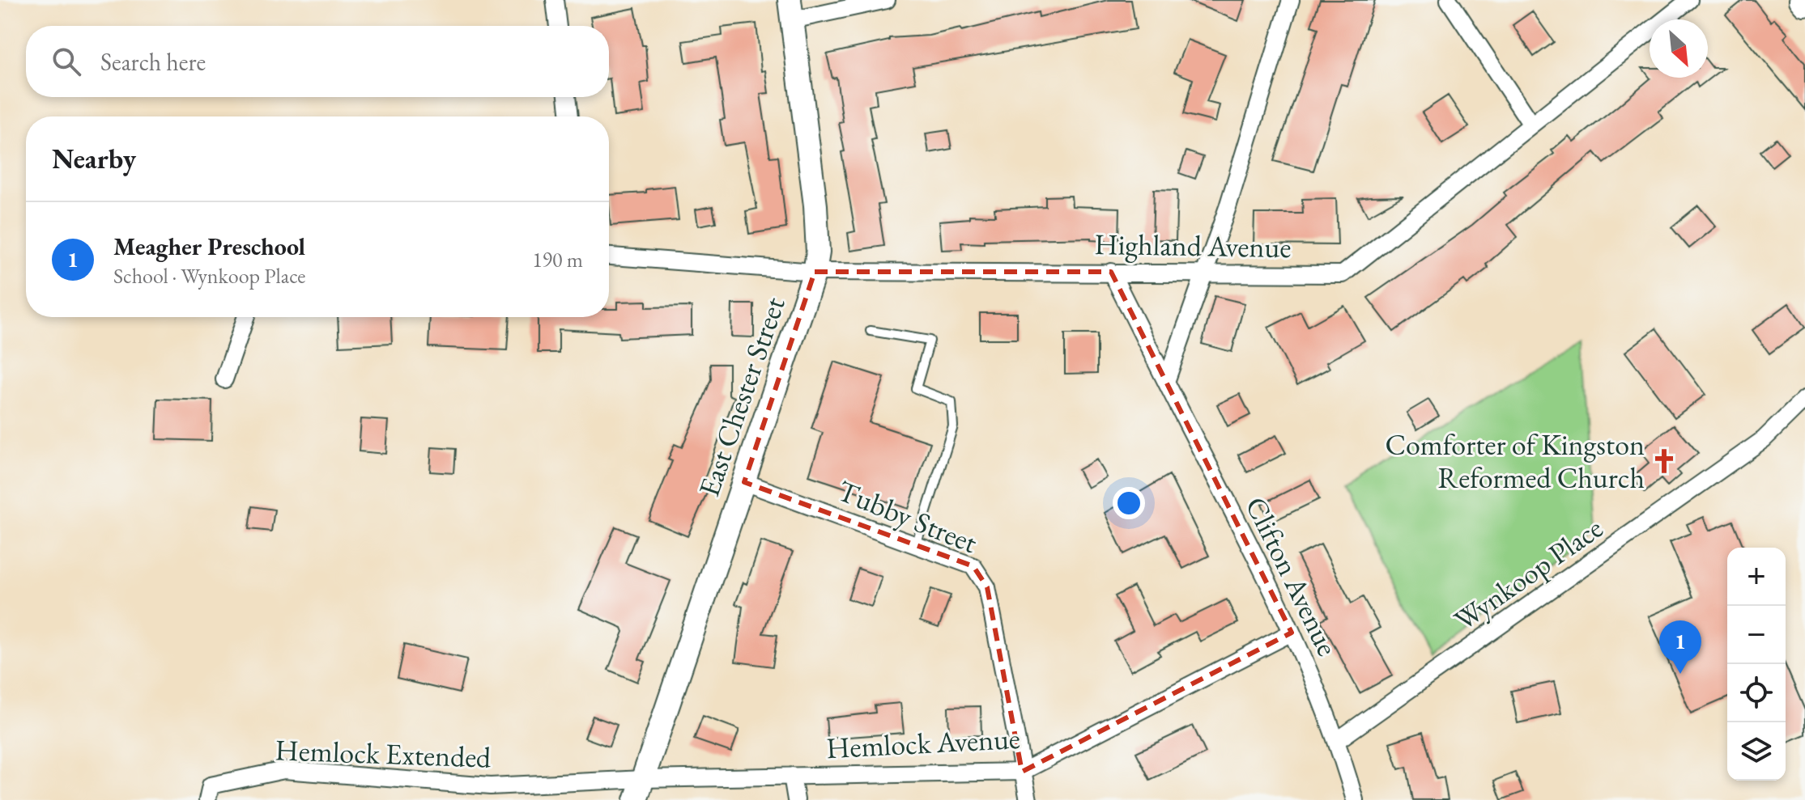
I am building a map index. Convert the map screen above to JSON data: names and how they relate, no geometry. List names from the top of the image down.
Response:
{
  "streets": {
    "main road": ["East Chester Street"],
    "street": [
      "Highland Avenue",
      "Tubby Street",
      "Wynkoop Place",
      "Clifton Avenue",
      "Hemlock Avenue",
      "Hemlock Extended"
    ]
  },
  "crossings": [
    ["Highland Avenue", "East Chester Street"],
    ["Highland Avenue", "Clifton Avenue"],
    ["East Chester Street", "Tubby Street"],
    ["East Chester Street", "Hemlock Avenue"],
    ["Tubby Street", "Hemlock Avenue"],
    ["Wynkoop Place", "Clifton Avenue"],
    ["Clifton Avenue", "Hemlock Avenue"],
    ["Hemlock Avenue", "Hemlock Extended"]
  ],
  "places": {
    "church": ["Comforter of Kingston Reformed Church"]
  },
  "north": "bottom right",
  "page": {
    "search": "Search here",
    "heading": "Nearby",
    "list": [
      {
        "mark": "1",
        "name": "Meagher Preschool",
        "note": "School · Wynkoop Place",
        "value": "190 m"
      }
    ],
    "map_buttons": ["+", "−"],
    "pins": "1"
  }
}
